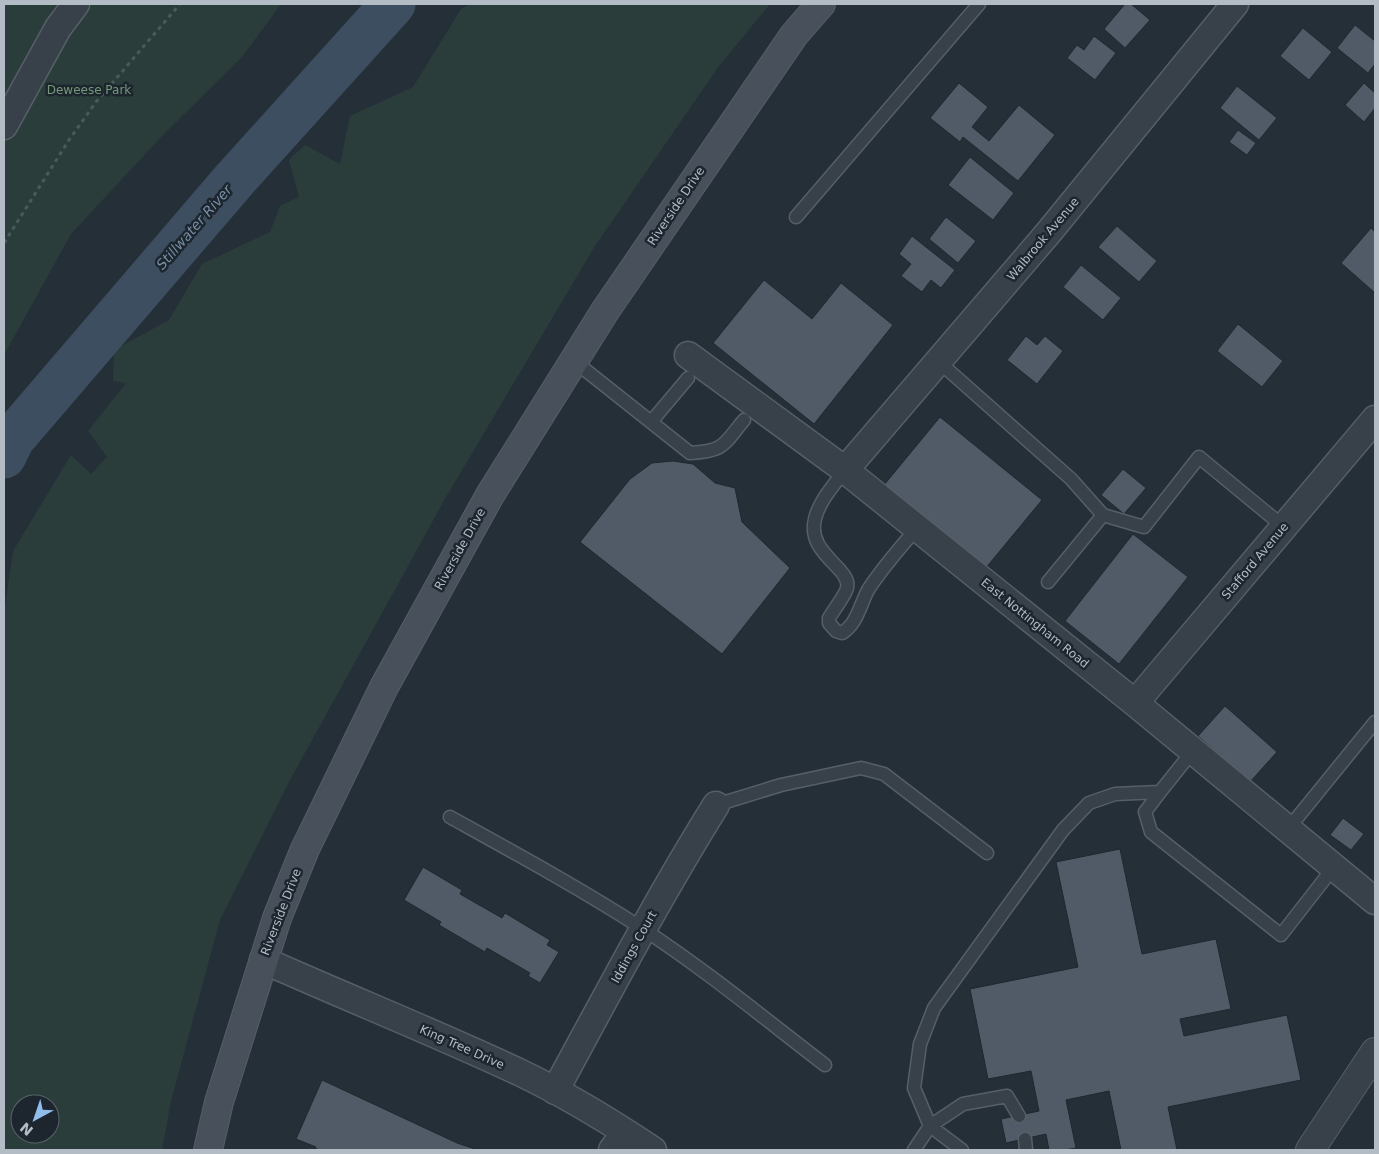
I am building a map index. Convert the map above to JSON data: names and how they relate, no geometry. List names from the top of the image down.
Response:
{
  "streets": {
    "main road": ["Riverside Drive"],
    "street": [
      "Walbrook Avenue",
      "Stafford Avenue",
      "East Nottingham Road",
      "Iddings Court",
      "King Tree Drive"
    ]
  },
  "crossings": [
    ["Riverside Drive", "King Tree Drive"],
    ["Walbrook Avenue", "East Nottingham Road"],
    ["Stafford Avenue", "East Nottingham Road"],
    ["Iddings Court", "King Tree Drive"]
  ],
  "water": ["Stillwater River"],
  "parks": ["Deweese Park"],
  "north": "bottom left"
}
